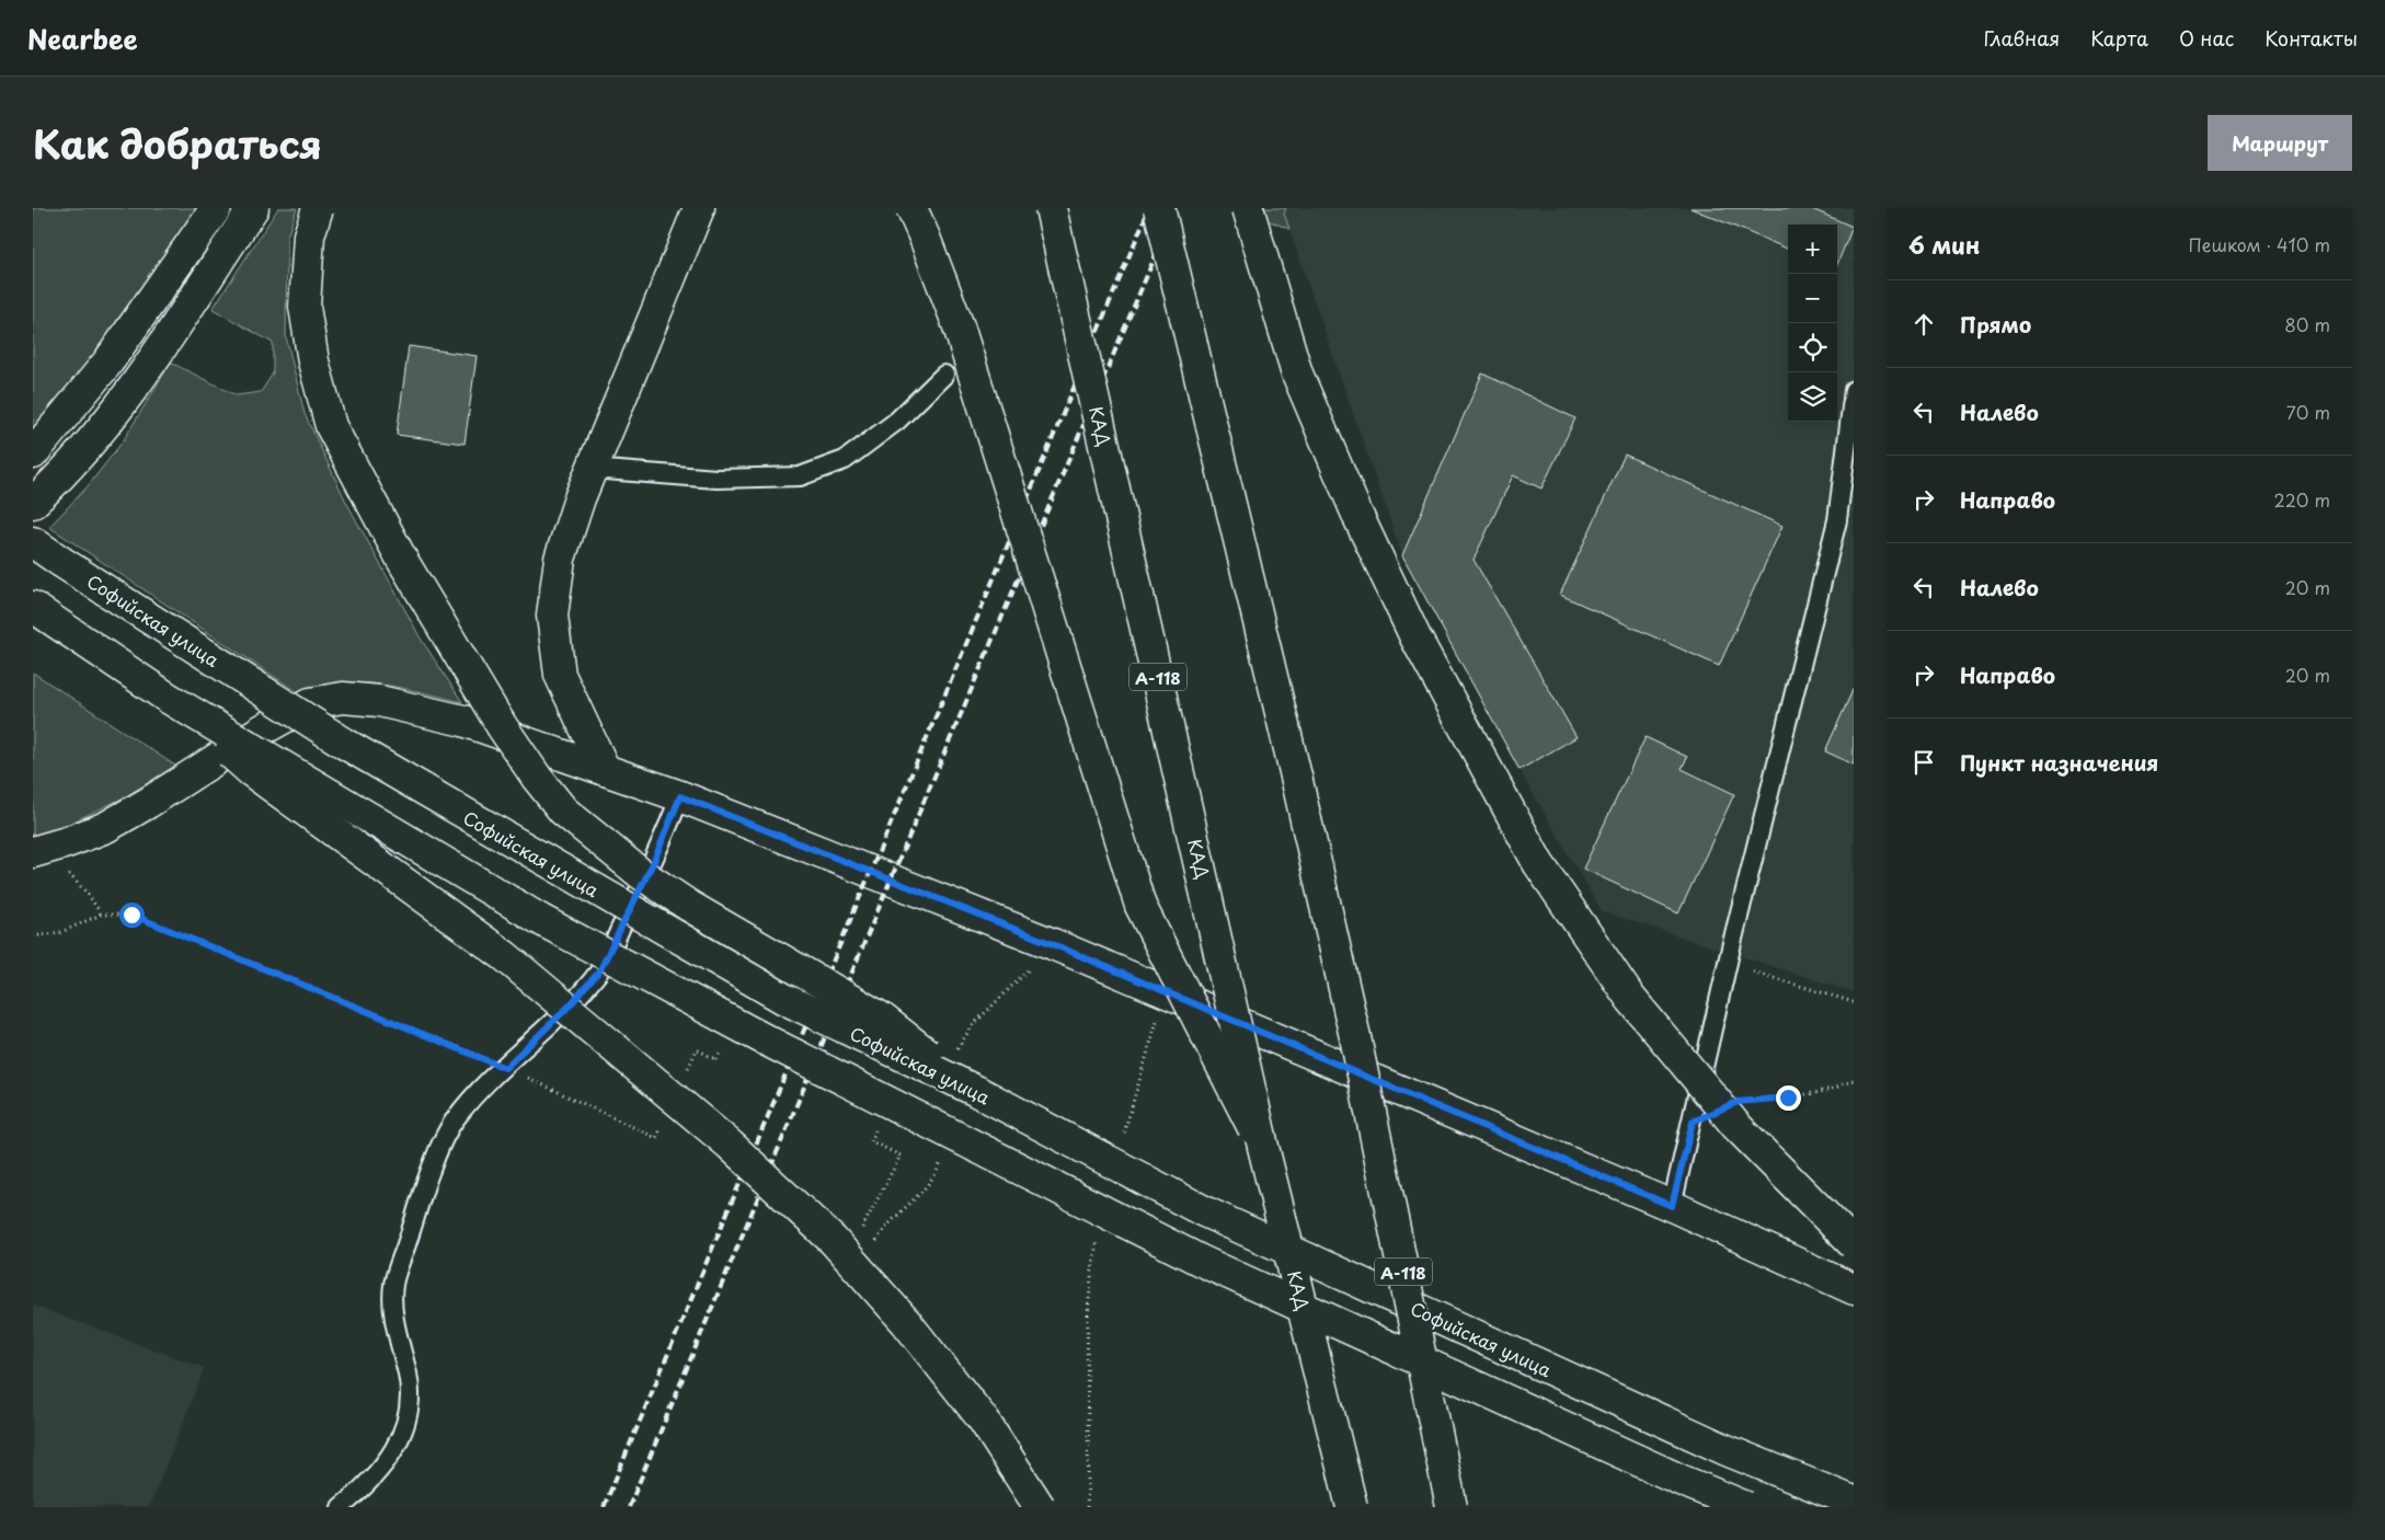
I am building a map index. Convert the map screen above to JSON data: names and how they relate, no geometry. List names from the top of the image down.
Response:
{
  "streets": {
    "main road": ["КАД", "Софийская улица", "А-118"]
  },
  "page": {
    "header": "Nearbee",
    "nav": [
      "Главная",
      "Карта",
      "О нас",
      "Контакты"
    ],
    "title": "Как добраться",
    "buttons": "Маршрут",
    "heading": ["6 мин", "Пешком · 410 m"],
    "map_buttons": ["+", "−"],
    "list": [
      ["Прямо", "80 m"],
      ["Налево", "70 m"],
      ["Направо", "220 m"],
      ["Налево", "20 m"],
      ["Направо", "20 m"],
      "Пункт назначения"
    ]
  }
}
